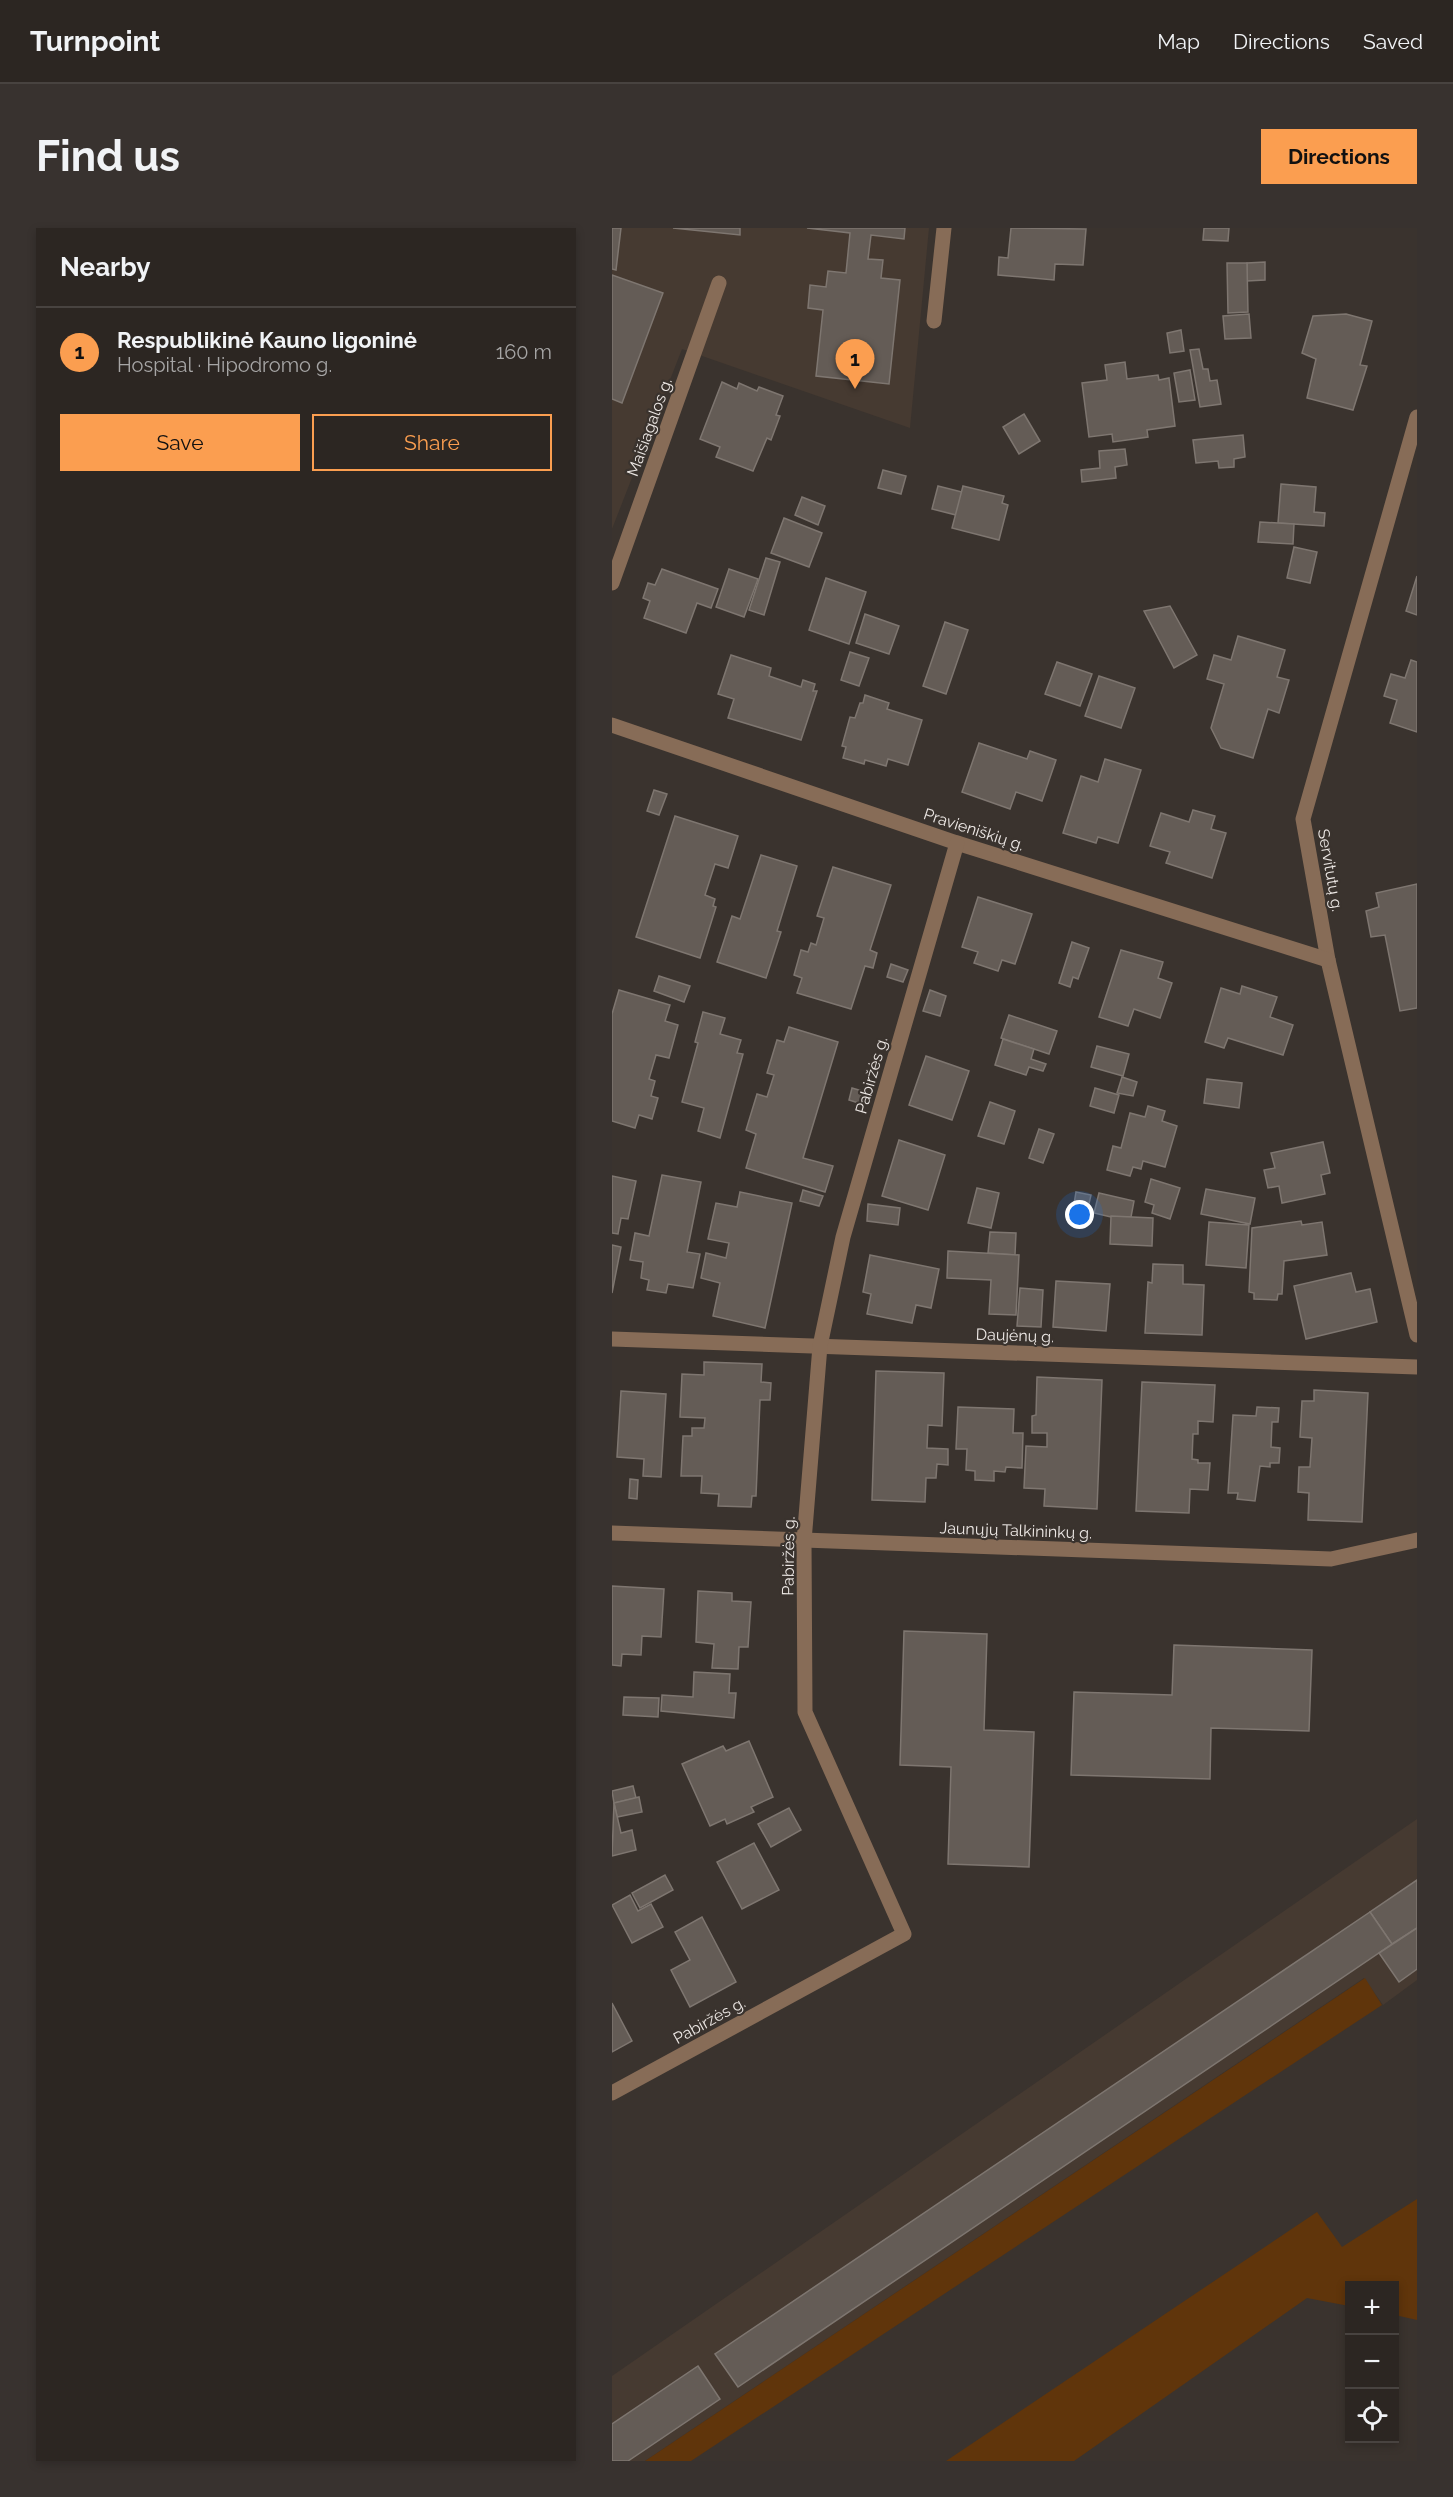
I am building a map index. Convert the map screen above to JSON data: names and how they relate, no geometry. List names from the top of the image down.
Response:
{
  "streets": {
    "street": [
      "Maišiagalos g.",
      "Pravieniškių g.",
      "Servitutų g.",
      "Pabiržės g.",
      "Daujėnų g.",
      "Jaunųjų Talkininkų g."
    ]
  },
  "crossings": [
    ["Pravieniškių g.", "Servitutų g."],
    ["Pravieniškių g.", "Pabiržės g."],
    ["Pabiržės g.", "Daujėnų g."],
    ["Pabiržės g.", "Jaunųjų Talkininkų g."]
  ],
  "page": {
    "header": "Turnpoint",
    "nav": ["Map", "Directions", "Saved"],
    "buttons": [
      "Directions",
      ["Save", "Share"]
    ],
    "title": "Find us",
    "heading": "Nearby",
    "list": [
      {
        "mark": "1",
        "name": "Respublikinė Kauno ligoninė",
        "note": "Hospital · Hipodromo g.",
        "value": "160 m"
      }
    ],
    "pins": "1",
    "map_buttons": ["+", "−"]
  }
}
